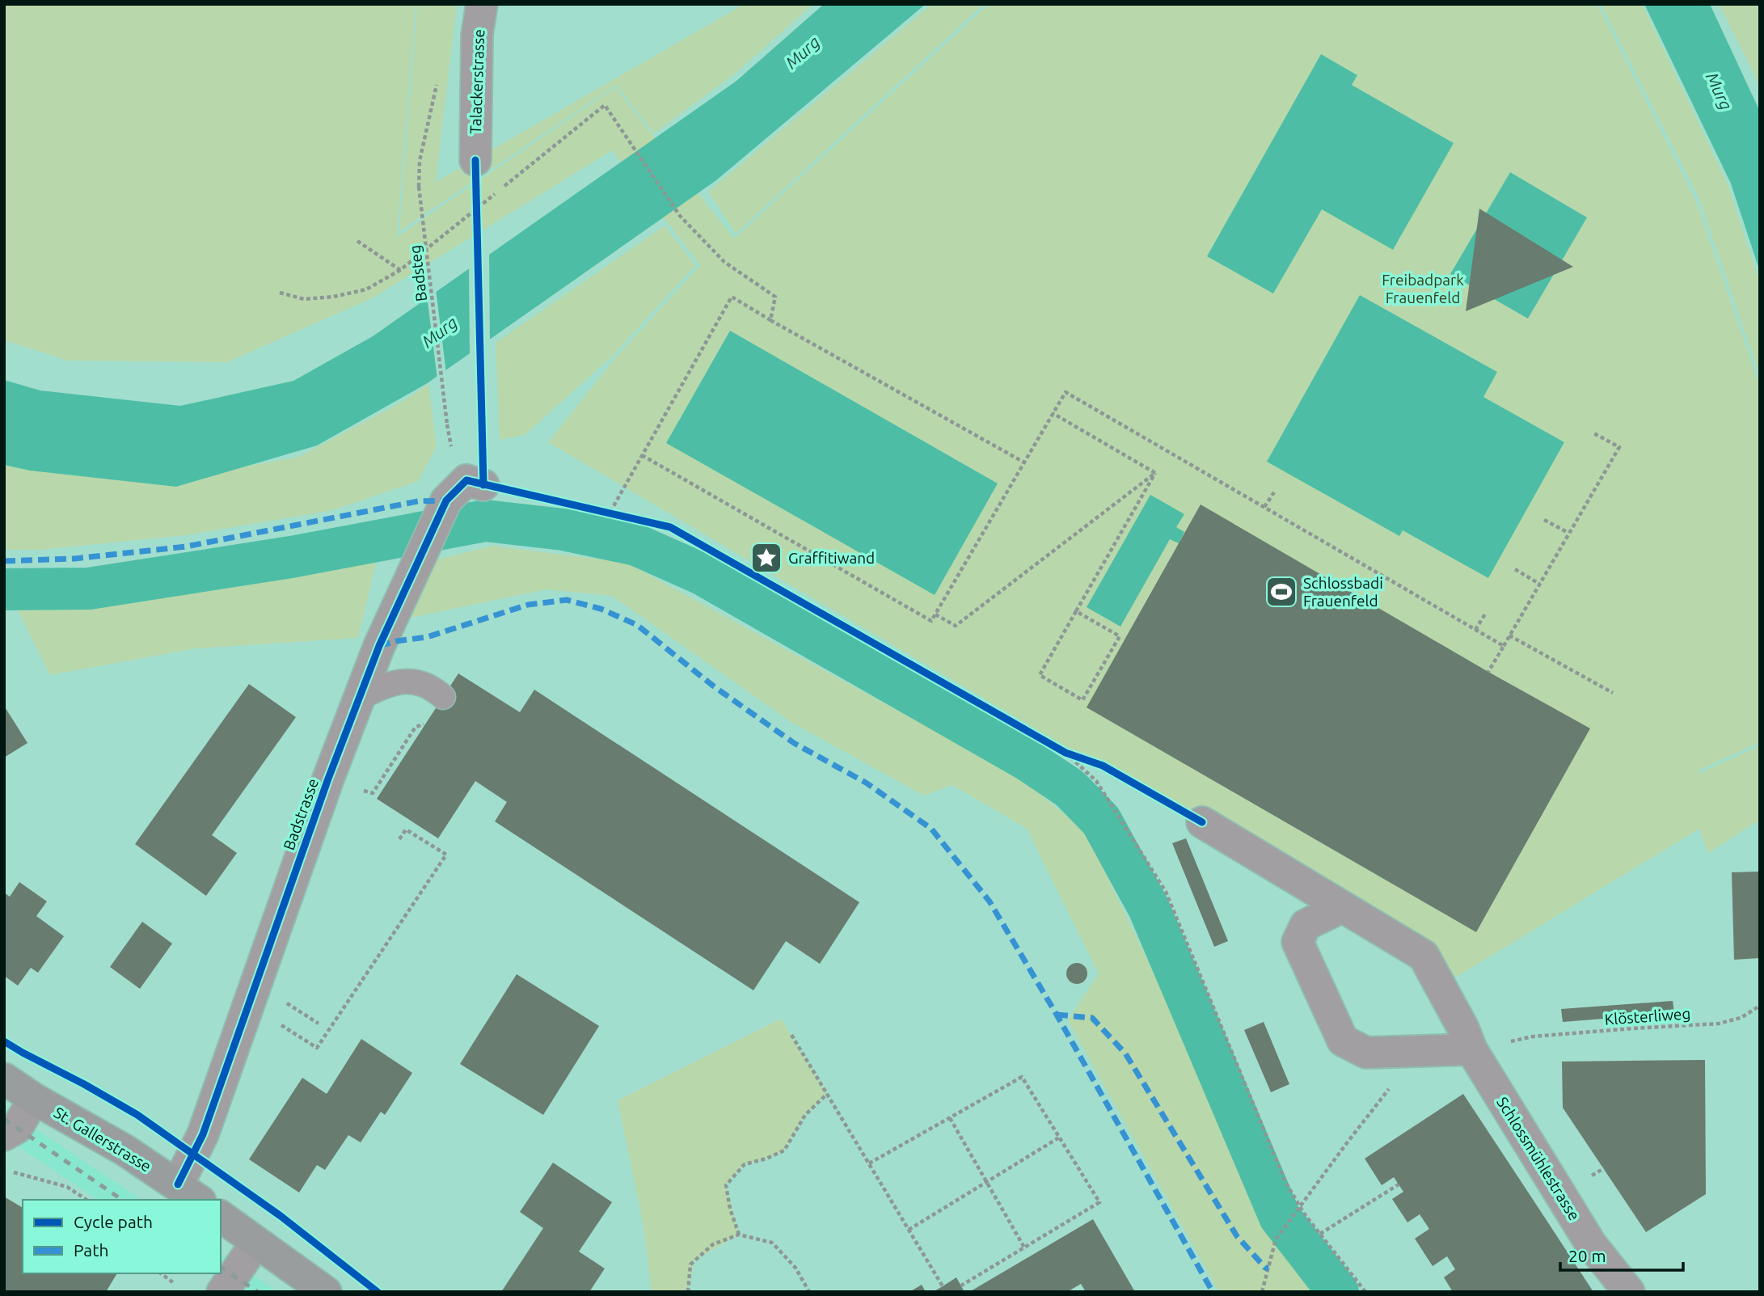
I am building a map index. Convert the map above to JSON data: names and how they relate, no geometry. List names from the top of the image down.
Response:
{
  "streets": {
    "main road": ["St. Gallerstrasse"],
    "street": ["Talackerstrasse", "Badstrasse", "Schlossmühlestrasse"],
    "path": ["Badsteg", "Klösterliweg"]
  },
  "crossings": [
    ["Badstrasse", "St. Gallerstrasse"]
  ],
  "water": ["Murg"],
  "parks": ["Freibadpark Frauenfeld"],
  "places": {
    "place": ["Graffitiwand"],
    "sports": ["Schlossbadi Frauenfeld"]
  },
  "legend": ["Cycle path", "Path"],
  "scale_bar": "20 m"
}
